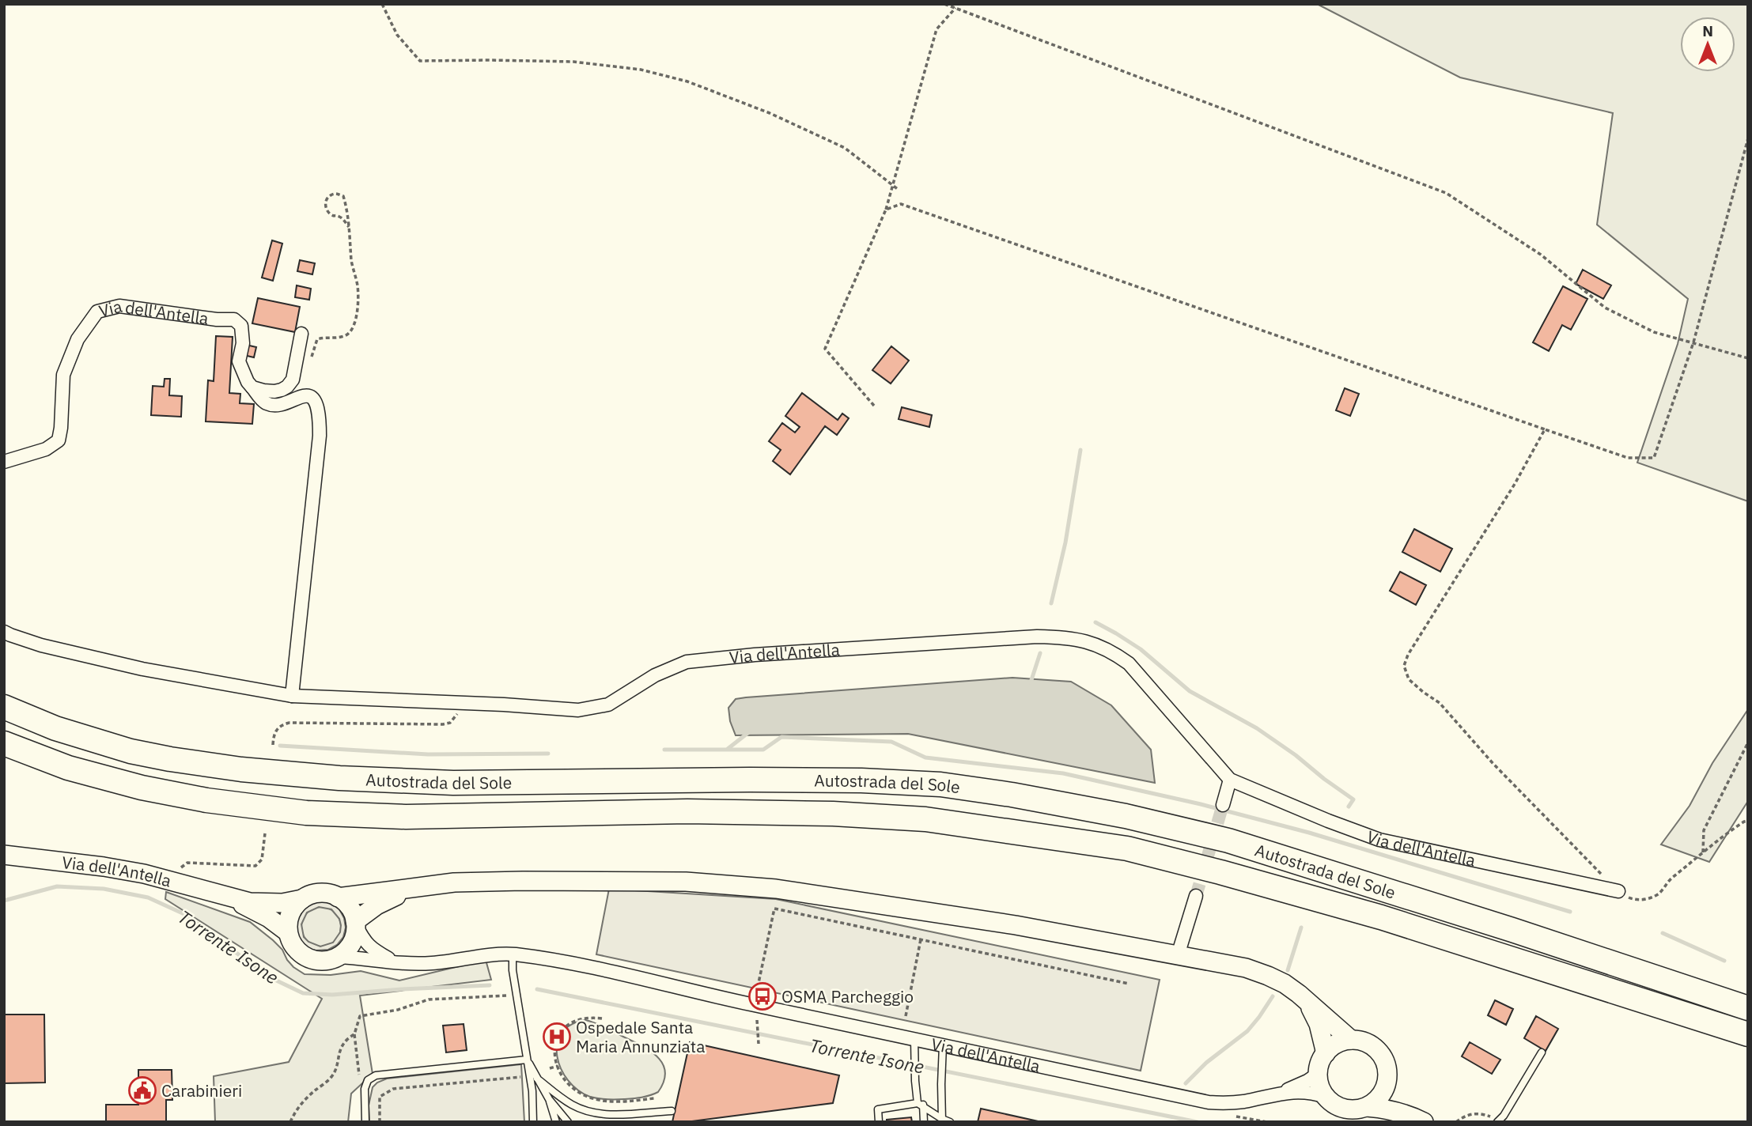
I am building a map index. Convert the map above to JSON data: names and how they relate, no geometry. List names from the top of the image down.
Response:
{
  "streets": {
    "highway": ["Autostrada del Sole"],
    "street": ["Via dell'Antella"]
  },
  "water": ["Torrente Isone"],
  "places": {
    "bus stop": ["OSMA Parcheggio"],
    "hospital": ["Ospedale Santa Maria Annunziata"],
    "public building": ["Carabinieri"]
  },
  "north": "top"
}
